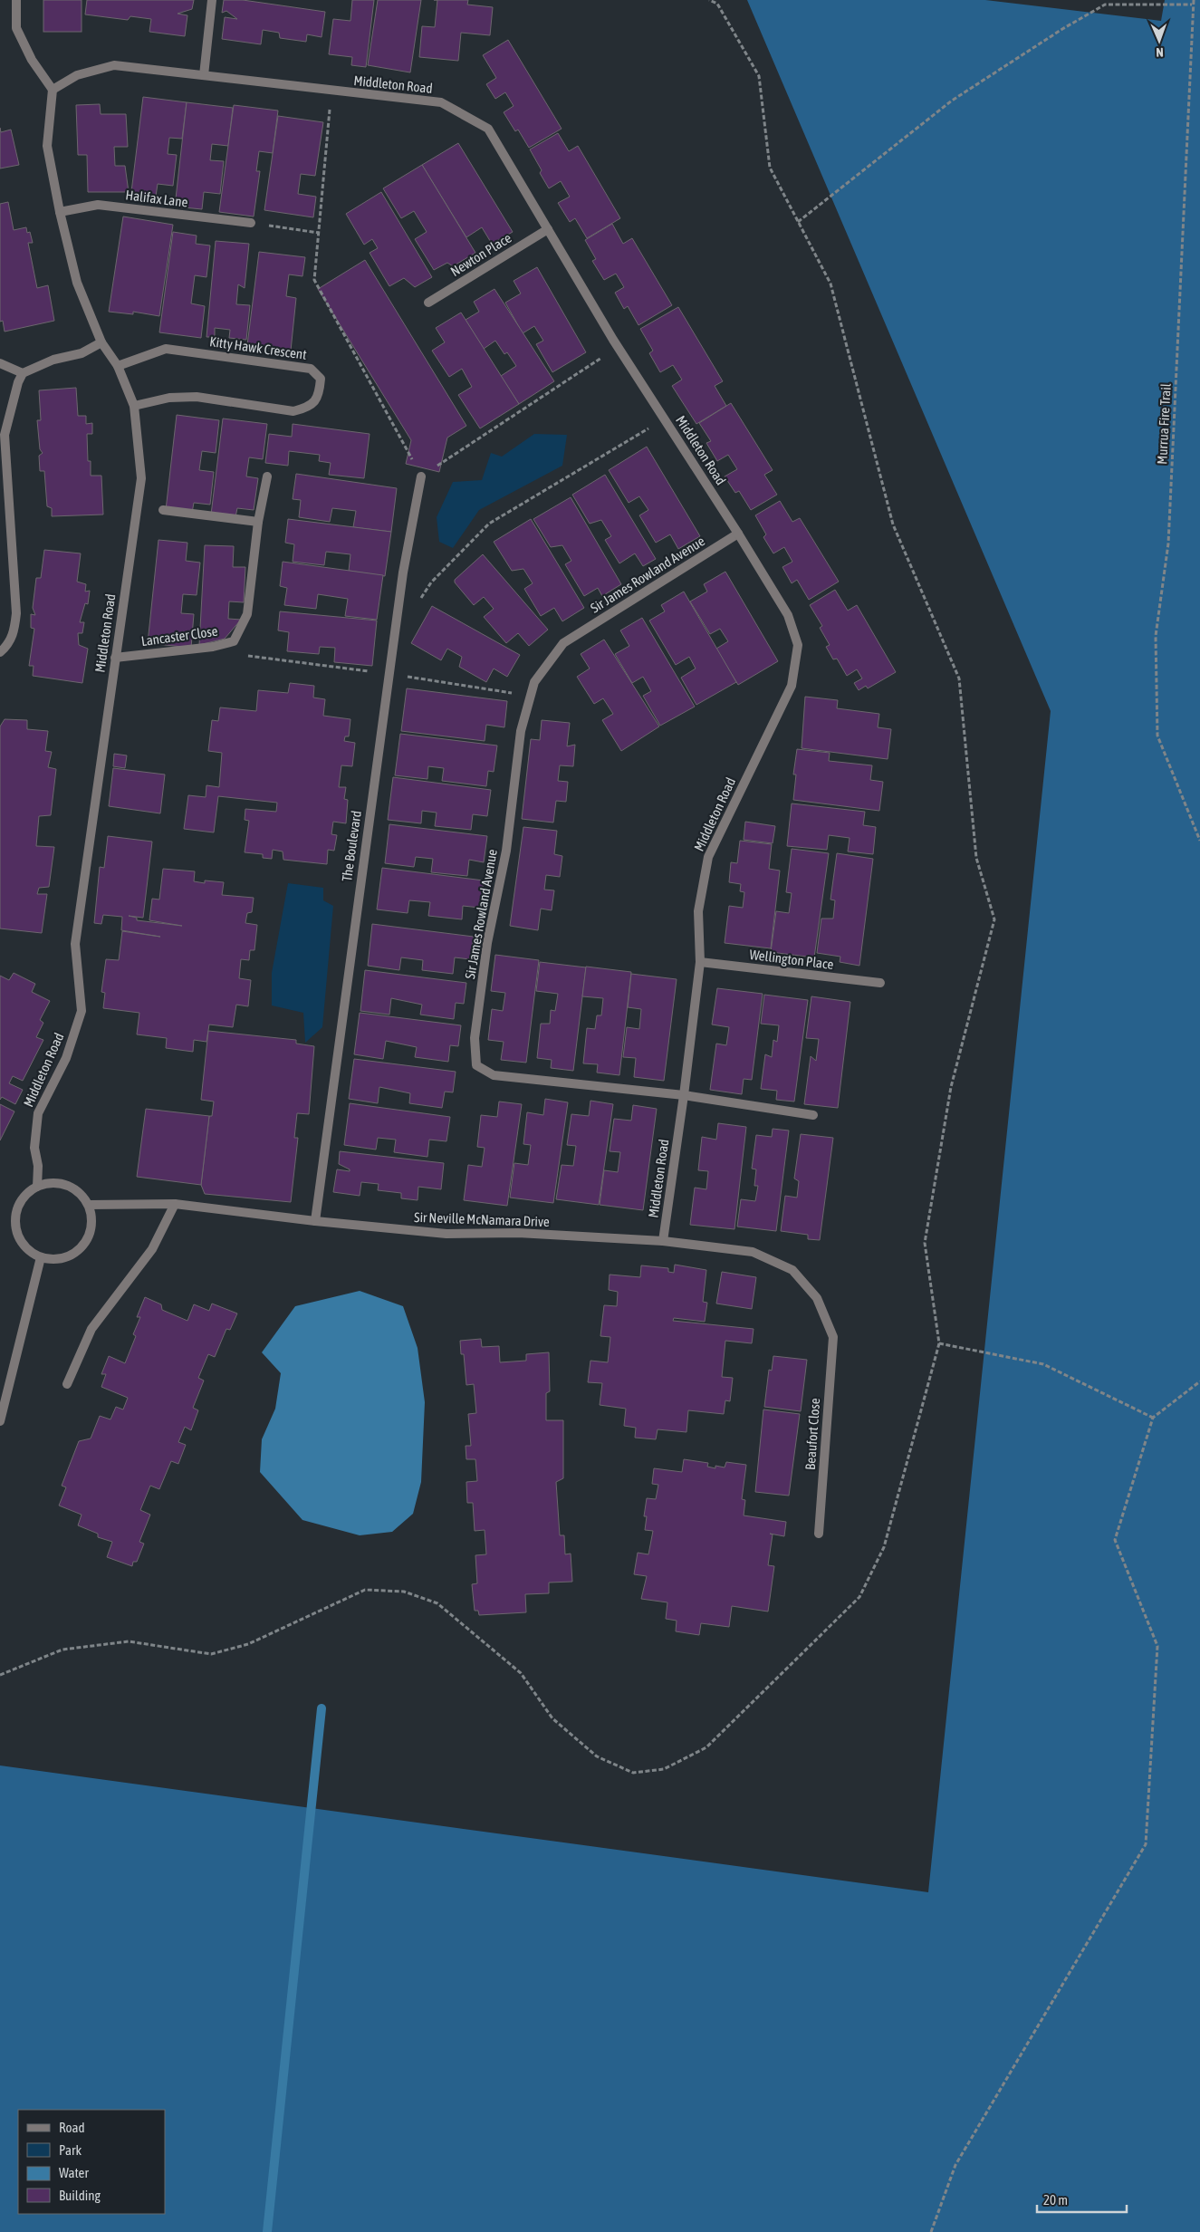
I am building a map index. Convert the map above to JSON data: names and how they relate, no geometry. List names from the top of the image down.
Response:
{
  "streets": {
    "street": [
      "Middleton Road",
      "Halifax Lane",
      "Newton Place",
      "Kitty Hawk Crescent",
      "Sir James Rowland Avenue",
      "Lancaster Close",
      "The Boulevard",
      "Wellington Place",
      "Sir Neville McNamara Drive",
      "Beaufort Close"
    ],
    "path": ["Murrua Fire Trail"]
  },
  "crossings": [
    ["Middleton Road", "Halifax Lane"],
    ["Middleton Road", "Newton Place"],
    ["Middleton Road", "Kitty Hawk Crescent"],
    ["Middleton Road", "Sir James Rowland Avenue"],
    ["Middleton Road", "Lancaster Close"],
    ["Middleton Road", "Wellington Place"],
    ["Middleton Road", "Sir Neville McNamara Drive"],
    ["The Boulevard", "Sir Neville McNamara Drive"],
    ["Sir Neville McNamara Drive", "Beaufort Close"]
  ],
  "legend": [
    "Road",
    "Park",
    "Water",
    "Building"
  ],
  "scale_bar": "20 m",
  "north": "bottom"
}
